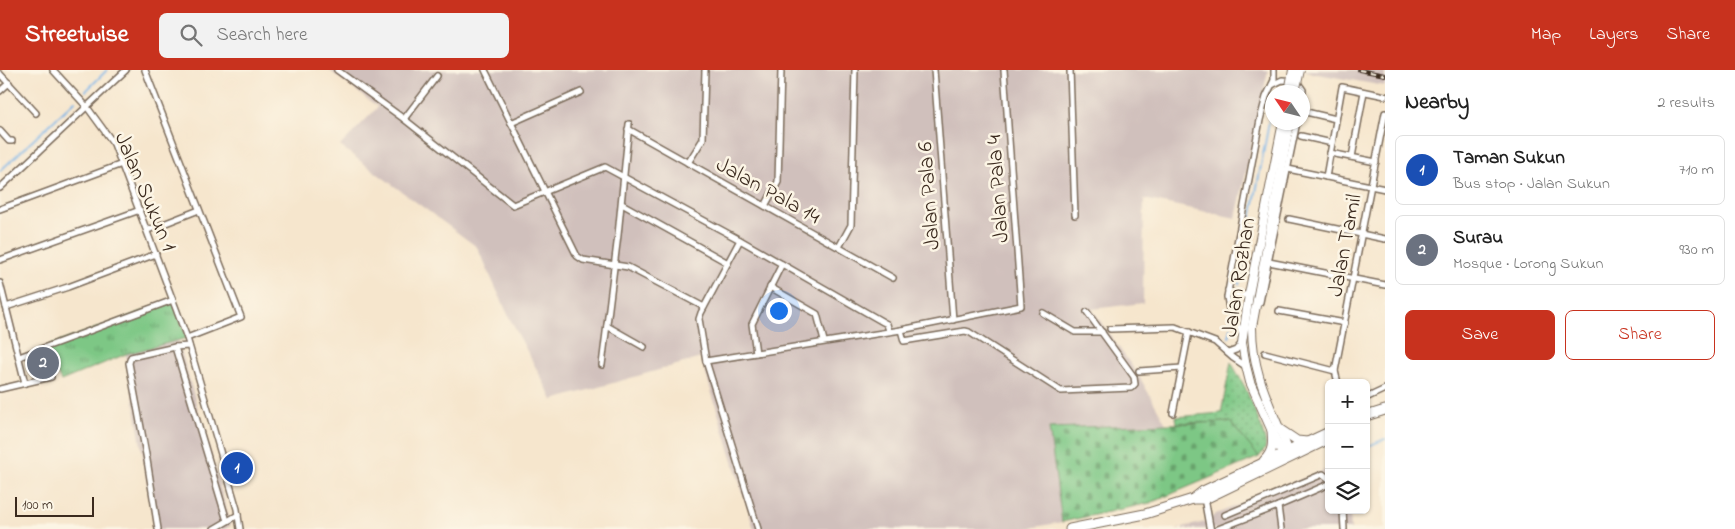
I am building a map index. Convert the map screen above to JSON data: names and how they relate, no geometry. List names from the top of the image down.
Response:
{
  "streets": {
    "main road": ["Jalan Rozhan"],
    "street": [
      "Jalan Pala 14",
      "Jalan Pala 4",
      "Jalan Sukun 1",
      "Jalan Pala 6",
      "Jalan Tamil"
    ]
  },
  "crossings": [
    ["Jalan Pala 4", "Jalan Pala 6"]
  ],
  "scale_bar": "100 m",
  "north": "top left",
  "page": {
    "header": "Streetwise",
    "search": "Search here",
    "nav": ["Map", "Layers", "Share"],
    "heading": ["Nearby", "2 results"],
    "list": [
      {
        "mark": "1",
        "name": "Taman Sukun",
        "note": "Bus stop · Jalan Sukun",
        "value": "710 m"
      },
      {
        "mark": "2",
        "name": "Surau",
        "note": "Mosque · Lorong Sukun",
        "value": "930 m"
      }
    ],
    "buttons": ["Save", "Share"],
    "pins": ["2", "1"],
    "map_buttons": ["+", "−"],
    "scale": "100 m"
  }
}
